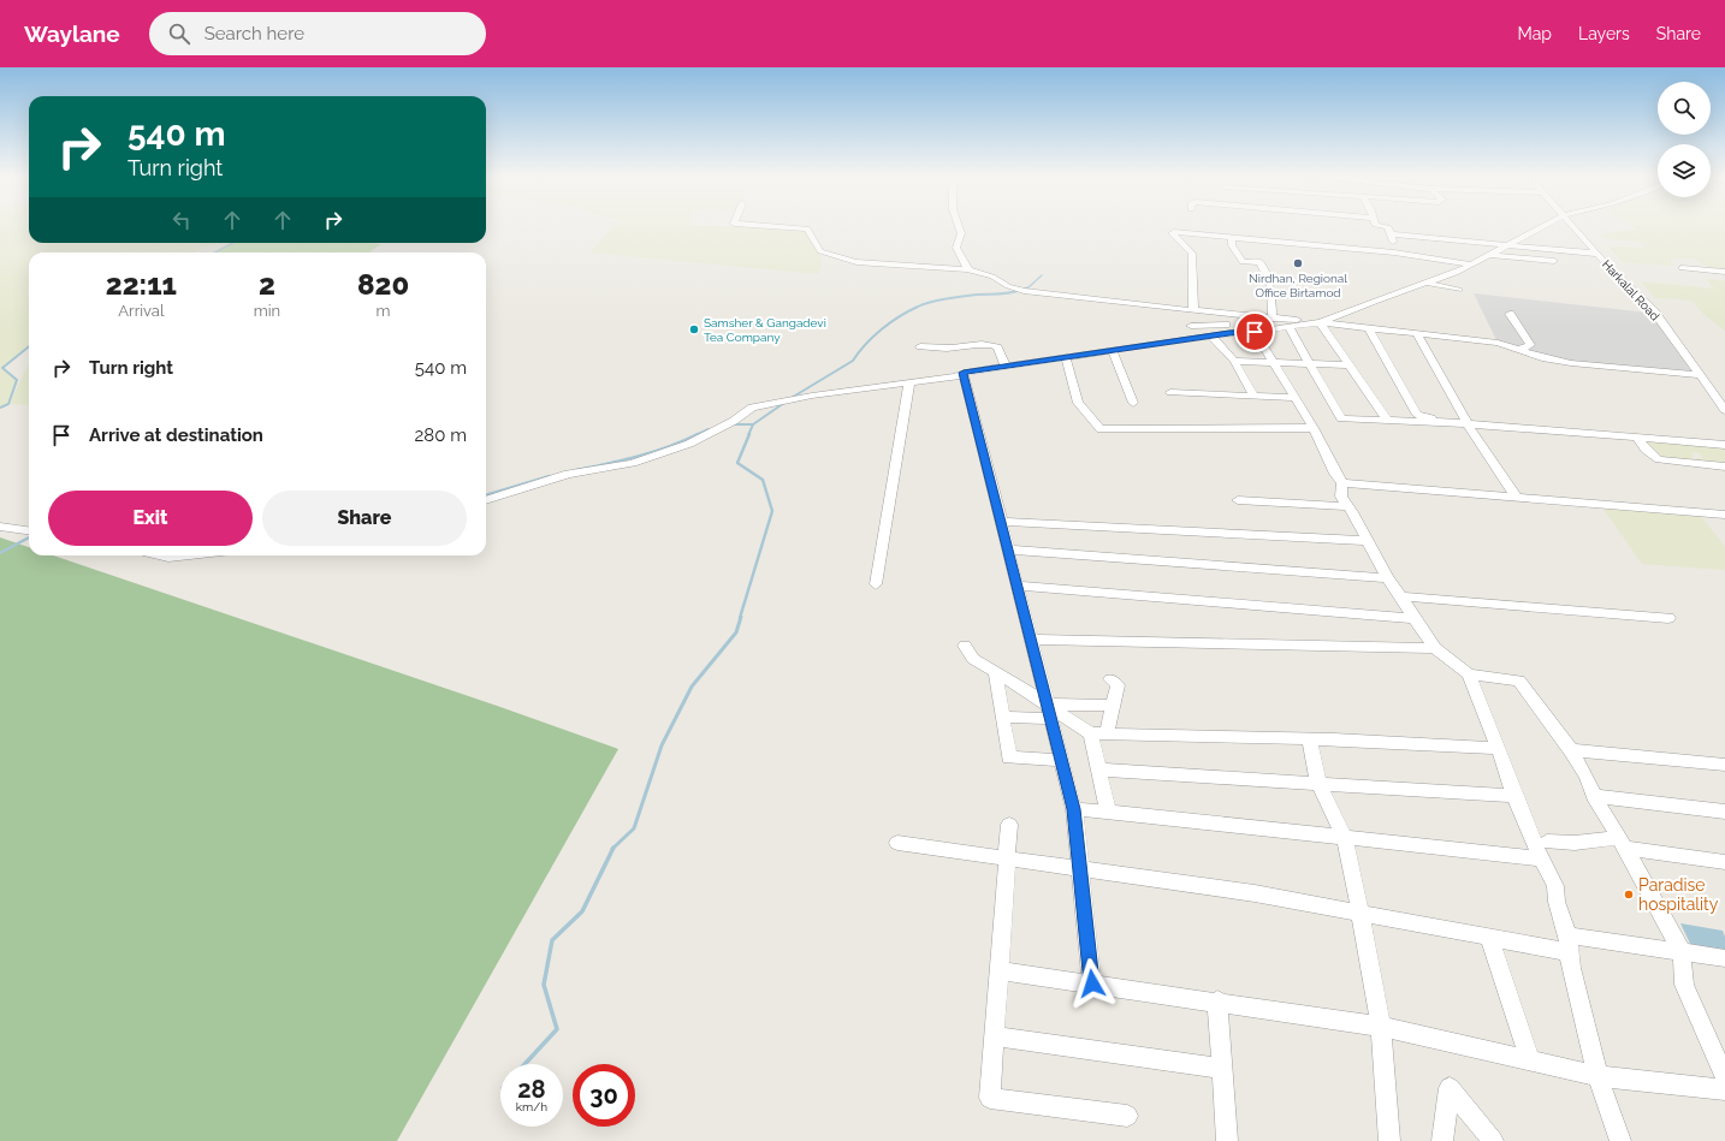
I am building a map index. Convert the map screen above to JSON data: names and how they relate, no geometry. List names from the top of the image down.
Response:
{
  "streets": {
    "street": ["Harkalal Road"]
  },
  "places": ["Nirdhan, Regional Office Birtamod", "Samsher & Gangadevi Tea Company", "Paradise hospitality"],
  "page": {
    "header": "Waylane",
    "search": "Search here",
    "nav": ["Map", "Layers", "Share"],
    "turn": ["540 m", "Turn right"],
    "eta": [
      "22:11",
      "Arrival",
      "2",
      "min",
      "820",
      "m"
    ],
    "list": [
      {
        "name": "Turn right",
        "value": "540 m"
      },
      {
        "name": "Arrive at destination",
        "value": "280 m"
      }
    ],
    "buttons": ["Exit", "Share"],
    "speed": "28 km/h",
    "limit": "30"
  }
}
